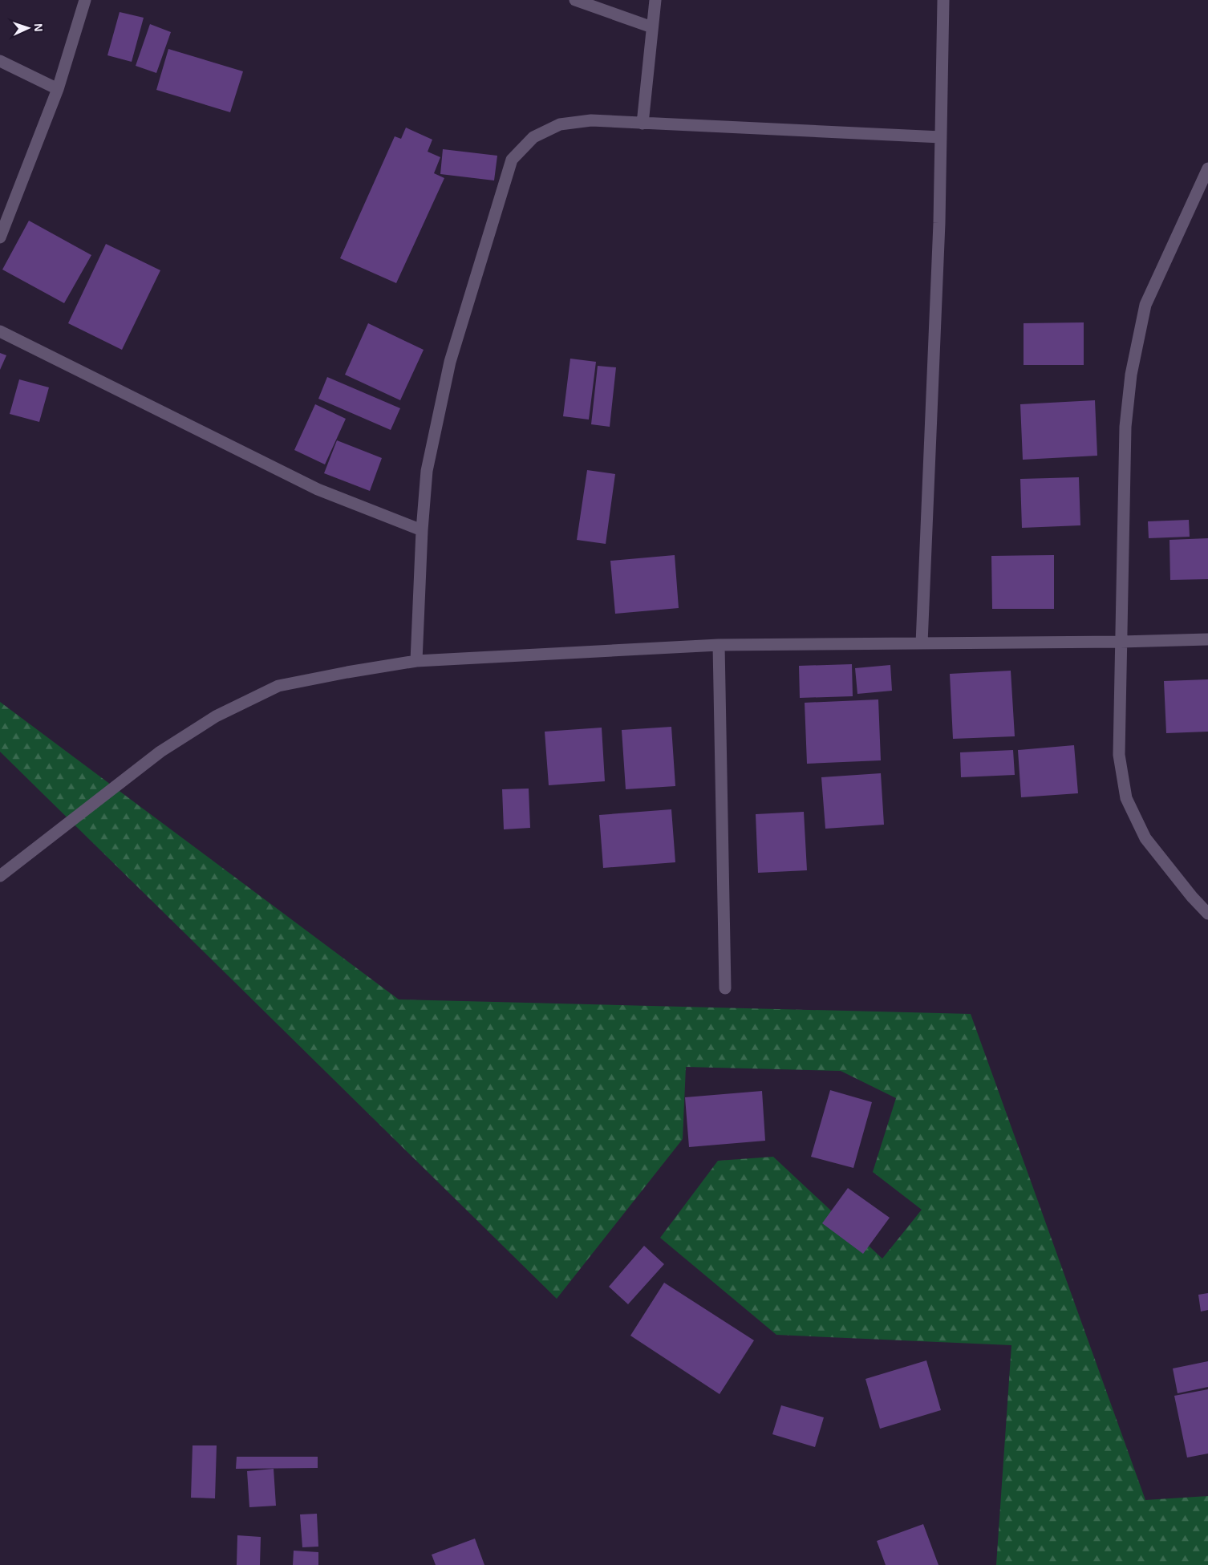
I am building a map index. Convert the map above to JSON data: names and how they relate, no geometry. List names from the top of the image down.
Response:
{
  "north": "right"
}
